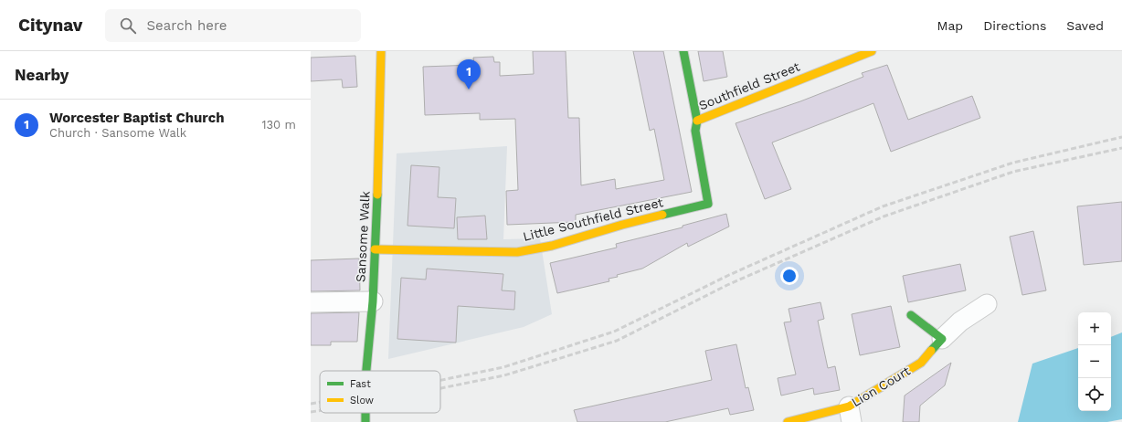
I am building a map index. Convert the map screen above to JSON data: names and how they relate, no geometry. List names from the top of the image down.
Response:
{
  "streets": {
    "street": [
      "Southfield Street",
      "Little Southfield Street",
      "Sansome Walk",
      "Lion Court"
    ]
  },
  "crossings": [
    ["Southfield Street", "Little Southfield Street"],
    ["Little Southfield Street", "Sansome Walk"]
  ],
  "legend": ["Fast", "Slow"],
  "page": {
    "header": "Citynav",
    "search": "Search here",
    "nav": ["Map", "Directions", "Saved"],
    "heading": "Nearby",
    "pins": "1",
    "list": [
      {
        "mark": "1",
        "name": "Worcester Baptist Church",
        "note": "Church · Sansome Walk",
        "value": "130 m"
      }
    ],
    "map_buttons": ["+", "−"]
  }
}
